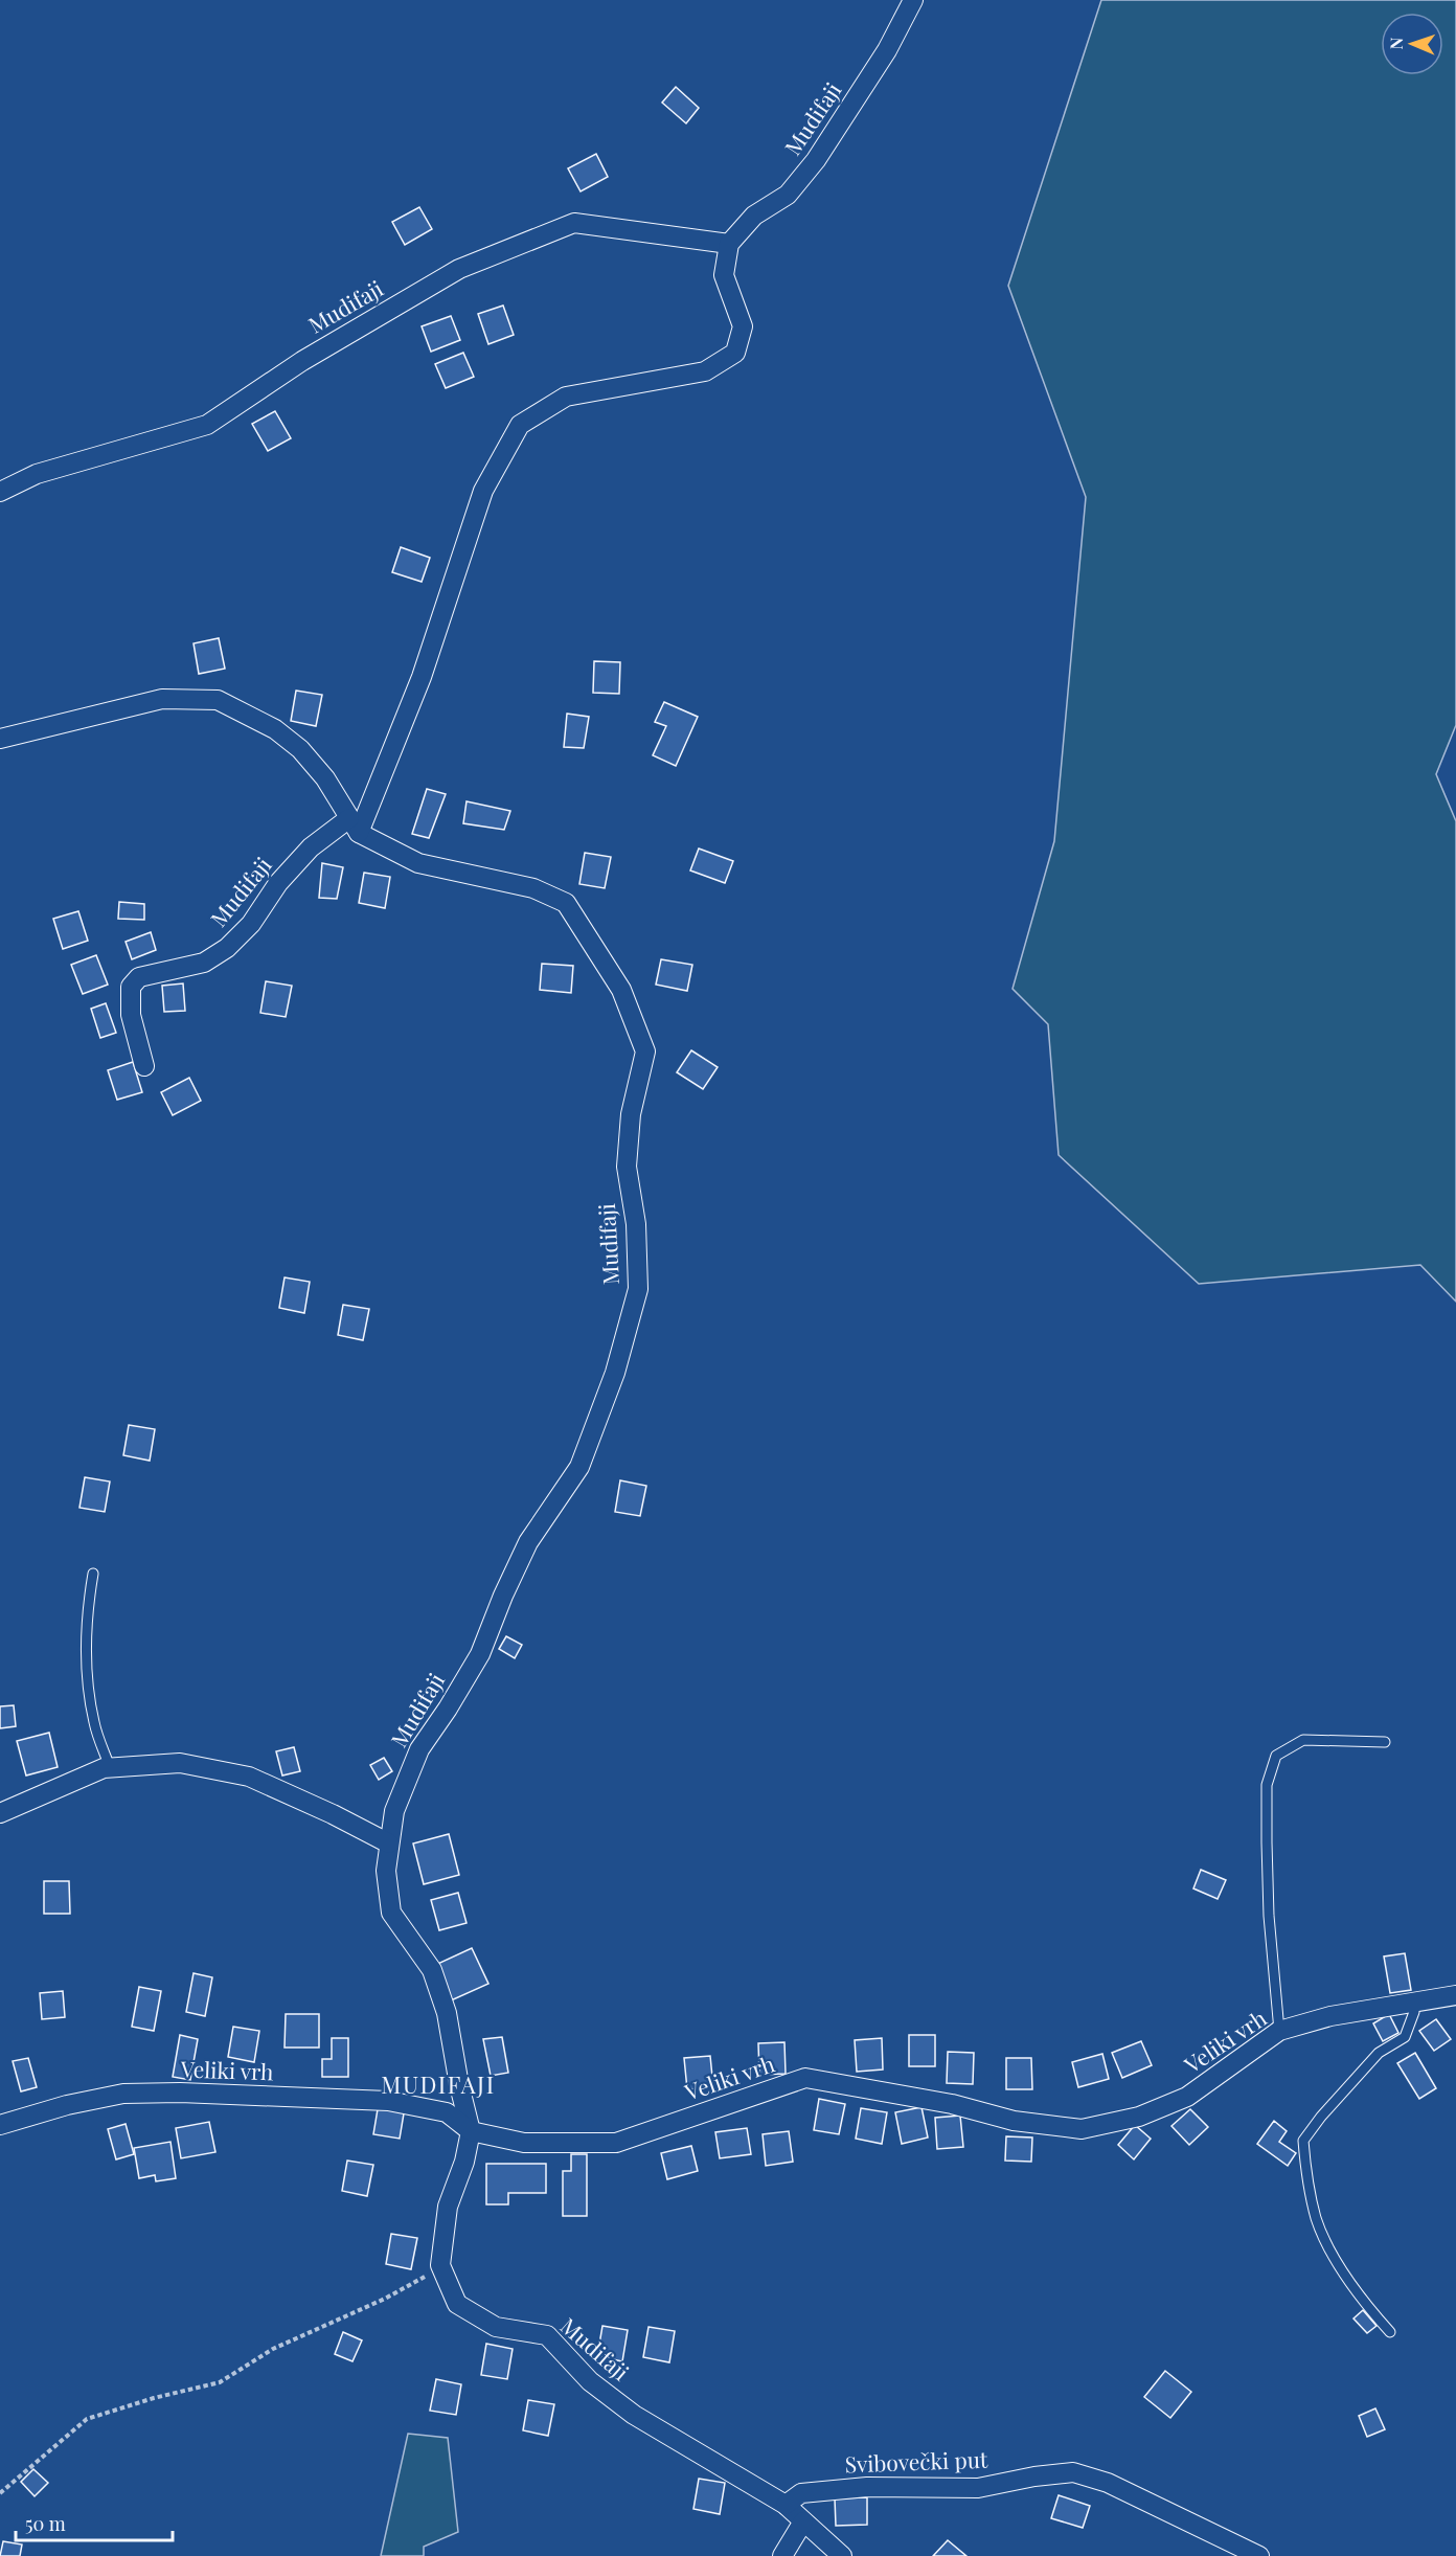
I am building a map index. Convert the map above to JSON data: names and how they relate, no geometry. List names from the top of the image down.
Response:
{
  "streets": {
    "street": ["Mudifaji", "Veliki vrh", "Svibovečki put"]
  },
  "crossings": [
    ["Mudifaji", "Veliki vrh"],
    ["Mudifaji", "Svibovečki put"]
  ],
  "districts": ["MUDIFAJI"],
  "scale_bar": "50 m",
  "north": "left"
}
